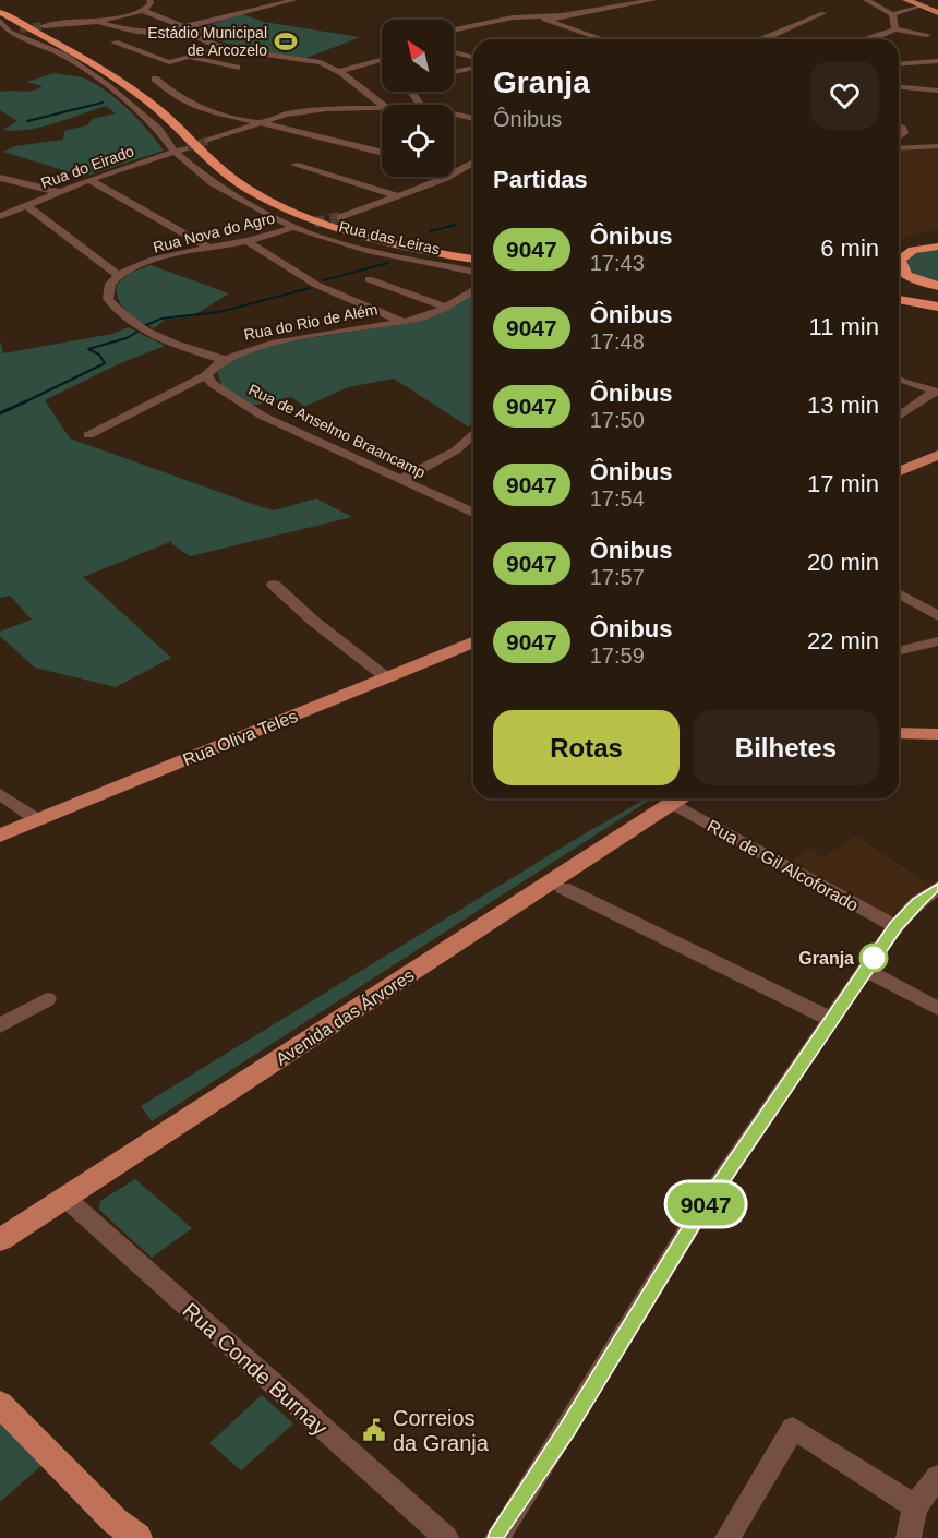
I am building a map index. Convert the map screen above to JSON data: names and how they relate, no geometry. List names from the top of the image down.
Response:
{
  "streets": {
    "main road": ["Rua Oliva Teles", "Avenida das Árvores"],
    "street": [
      "Rua do Eirado",
      "Rua Nova do Agro",
      "Rua das Leiras",
      "Rua do Rio de Além",
      "Rua de Anselmo Braancamp",
      "Rua de Gil Alcoforado",
      "Rua Conde Burnay"
    ]
  },
  "crossings": [
    ["Rua do Eirado", "Rua das Leiras"],
    ["Rua Nova do Agro", "Rua das Leiras"],
    ["Avenida das Árvores", "Rua Conde Burnay"]
  ],
  "places": {
    "sports": ["Estádio Municipal de Arcozelo"],
    "other": ["Granja"],
    "public building": ["Correios da Granja"]
  },
  "lines": ["bus line 9047"],
  "north": "top left",
  "page": {
    "on_map": "9047",
    "heading": [
      ["Granja", "Ônibus"],
      "Partidas"
    ],
    "list": [
      {
        "mark": "9047",
        "name": "Ônibus",
        "note": "17:43",
        "value": "6 min"
      },
      {
        "mark": "9047",
        "name": "Ônibus",
        "note": "17:48",
        "value": "11 min"
      },
      {
        "mark": "9047",
        "name": "Ônibus",
        "note": "17:50",
        "value": "13 min"
      },
      {
        "mark": "9047",
        "name": "Ônibus",
        "note": "17:54",
        "value": "17 min"
      },
      {
        "mark": "9047",
        "name": "Ônibus",
        "note": "17:57",
        "value": "20 min"
      },
      {
        "mark": "9047",
        "name": "Ônibus",
        "note": "17:59",
        "value": "22 min"
      }
    ],
    "buttons": ["Rotas", "Bilhetes"]
  }
}
